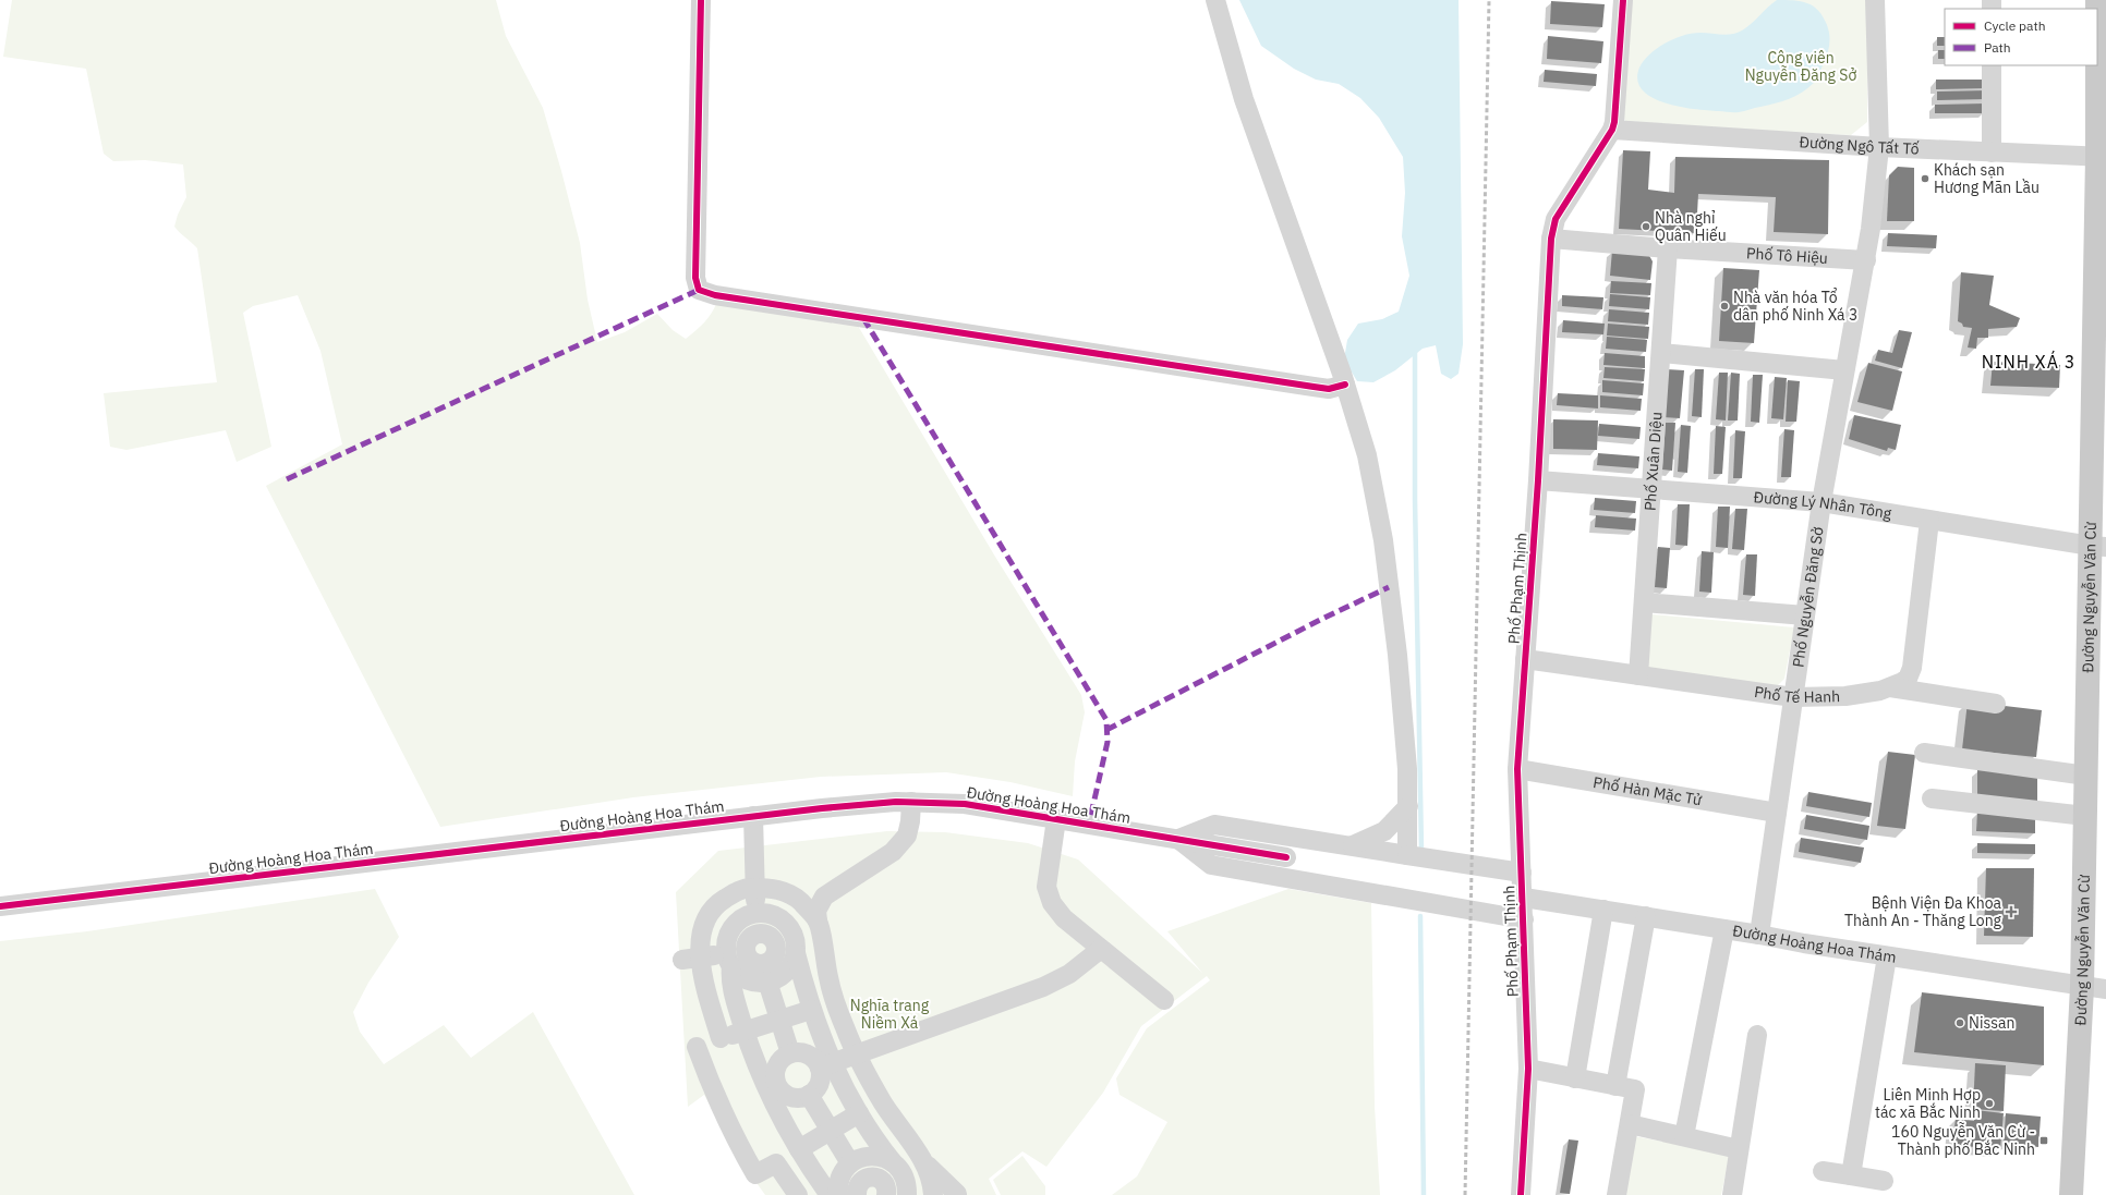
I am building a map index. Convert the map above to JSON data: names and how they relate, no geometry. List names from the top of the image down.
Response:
{
  "streets": {
    "main road": ["Đường Nguyễn Văn Cừ"],
    "street": [
      "Đường Ngô Tất Tố",
      "Phố Tô Hiệu",
      "Phố Xuân Diệu",
      "Đường Lý Nhân Tông",
      "Phố Phạm Thịnh",
      "Phố Nguyễn Đăng Sở",
      "Phố Tế Hanh",
      "Phố Hàn Mặc Tử",
      "Đường Hoàng Hoa Thám"
    ]
  },
  "crossings": [
    ["Đường Ngô Tất Tố", "Phố Phạm Thịnh"],
    ["Đường Ngô Tất Tố", "Phố Nguyễn Đăng Sở"],
    ["Đường Ngô Tất Tố", "Đường Nguyễn Văn Cừ"],
    ["Phố Tô Hiệu", "Phố Xuân Diệu"],
    ["Phố Tô Hiệu", "Phố Phạm Thịnh"],
    ["Phố Tô Hiệu", "Phố Nguyễn Đăng Sở"],
    ["Phố Xuân Diệu", "Đường Lý Nhân Tông"],
    ["Phố Xuân Diệu", "Phố Tế Hanh"],
    ["Đường Lý Nhân Tông", "Phố Phạm Thịnh"],
    ["Đường Lý Nhân Tông", "Phố Nguyễn Đăng Sở"],
    ["Đường Lý Nhân Tông", "Đường Nguyễn Văn Cừ"],
    ["Đường Lý Nhân Tông", "Phố Tế Hanh"],
    ["Phố Phạm Thịnh", "Phố Tế Hanh"],
    ["Phố Phạm Thịnh", "Phố Hàn Mặc Tử"],
    ["Phố Phạm Thịnh", "Đường Hoàng Hoa Thám"],
    ["Phố Nguyễn Đăng Sở", "Phố Tế Hanh"],
    ["Phố Nguyễn Đăng Sở", "Phố Hàn Mặc Tử"],
    ["Phố Nguyễn Đăng Sở", "Đường Hoàng Hoa Thám"],
    ["Đường Nguyễn Văn Cừ", "Đường Hoàng Hoa Thám"]
  ],
  "districts": ["NINH XÁ 3"],
  "parks": ["Công viên Nguyễn Đăng Sở", "Nghĩa trang Niềm Xá"],
  "places": {
    "other": [
      "Khách sạn Hương Mãn Lầu",
      "Nhà nghỉ Quân Hiếu",
      "Nhà văn hóa Tổ dân phố Ninh Xá 3",
      "Nissan",
      "Liên Minh Hợp tác xã Bắc Ninh"
    ],
    "health": ["Bệnh Viện Đa Khoa Thành An - Thăng Long"],
    "transit": ["160 Nguyễn Văn Cừ - Thành phố Bắc Ninh"]
  },
  "legend": ["Cycle path", "Path"]
}
